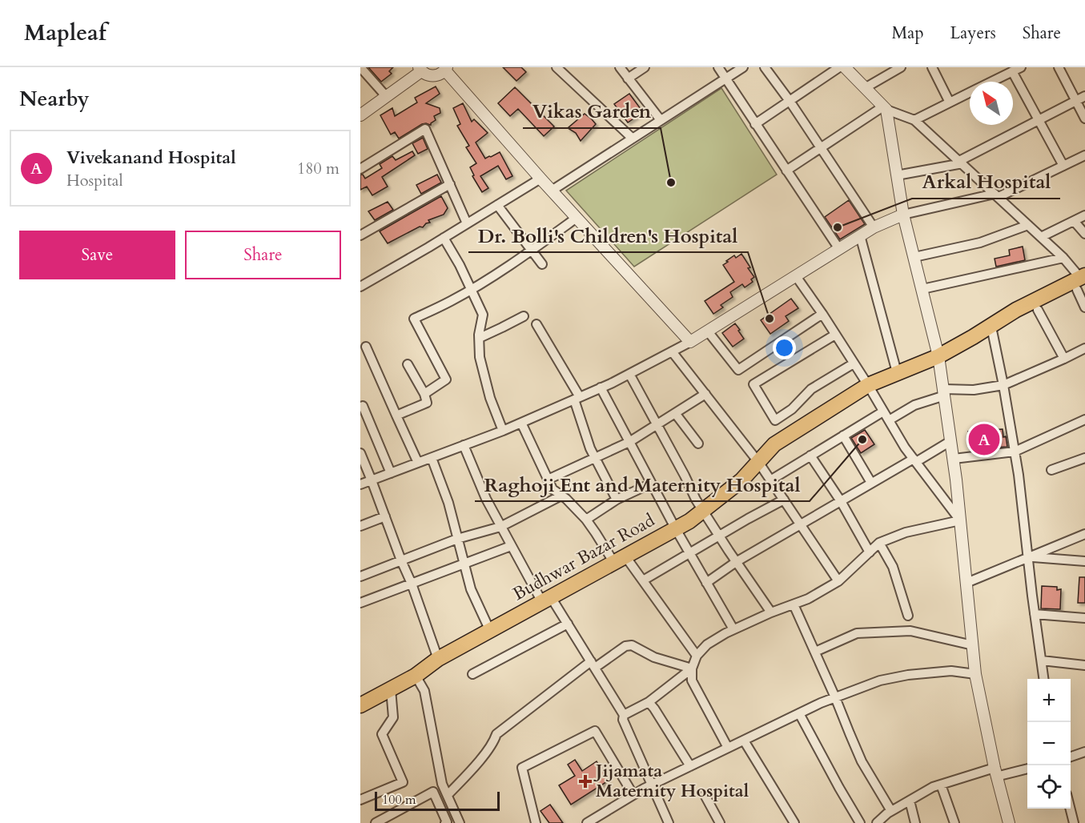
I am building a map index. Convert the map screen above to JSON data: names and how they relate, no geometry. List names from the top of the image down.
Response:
{
  "streets": {
    "highway": ["Budhwar Bazar Road"]
  },
  "places": {
    "other": [
      "Vikas Garden",
      "Arkal Hospital",
      "Dr. Bolli's Children's Hospital",
      "Raghoji Ent and Maternity Hospital"
    ],
    "health": ["Jijamata Maternity Hospital"]
  },
  "scale_bar": "100 m",
  "north": "top left",
  "page": {
    "header": "Mapleaf",
    "nav": ["Map", "Layers", "Share"],
    "heading": "Nearby",
    "list": [
      {
        "mark": "A",
        "name": "Vivekanand Hospital",
        "note": "Hospital",
        "value": "180 m"
      }
    ],
    "buttons": ["Save", "Share"],
    "pins": "A",
    "map_buttons": ["+", "−"],
    "scale": "100 m"
  }
}
